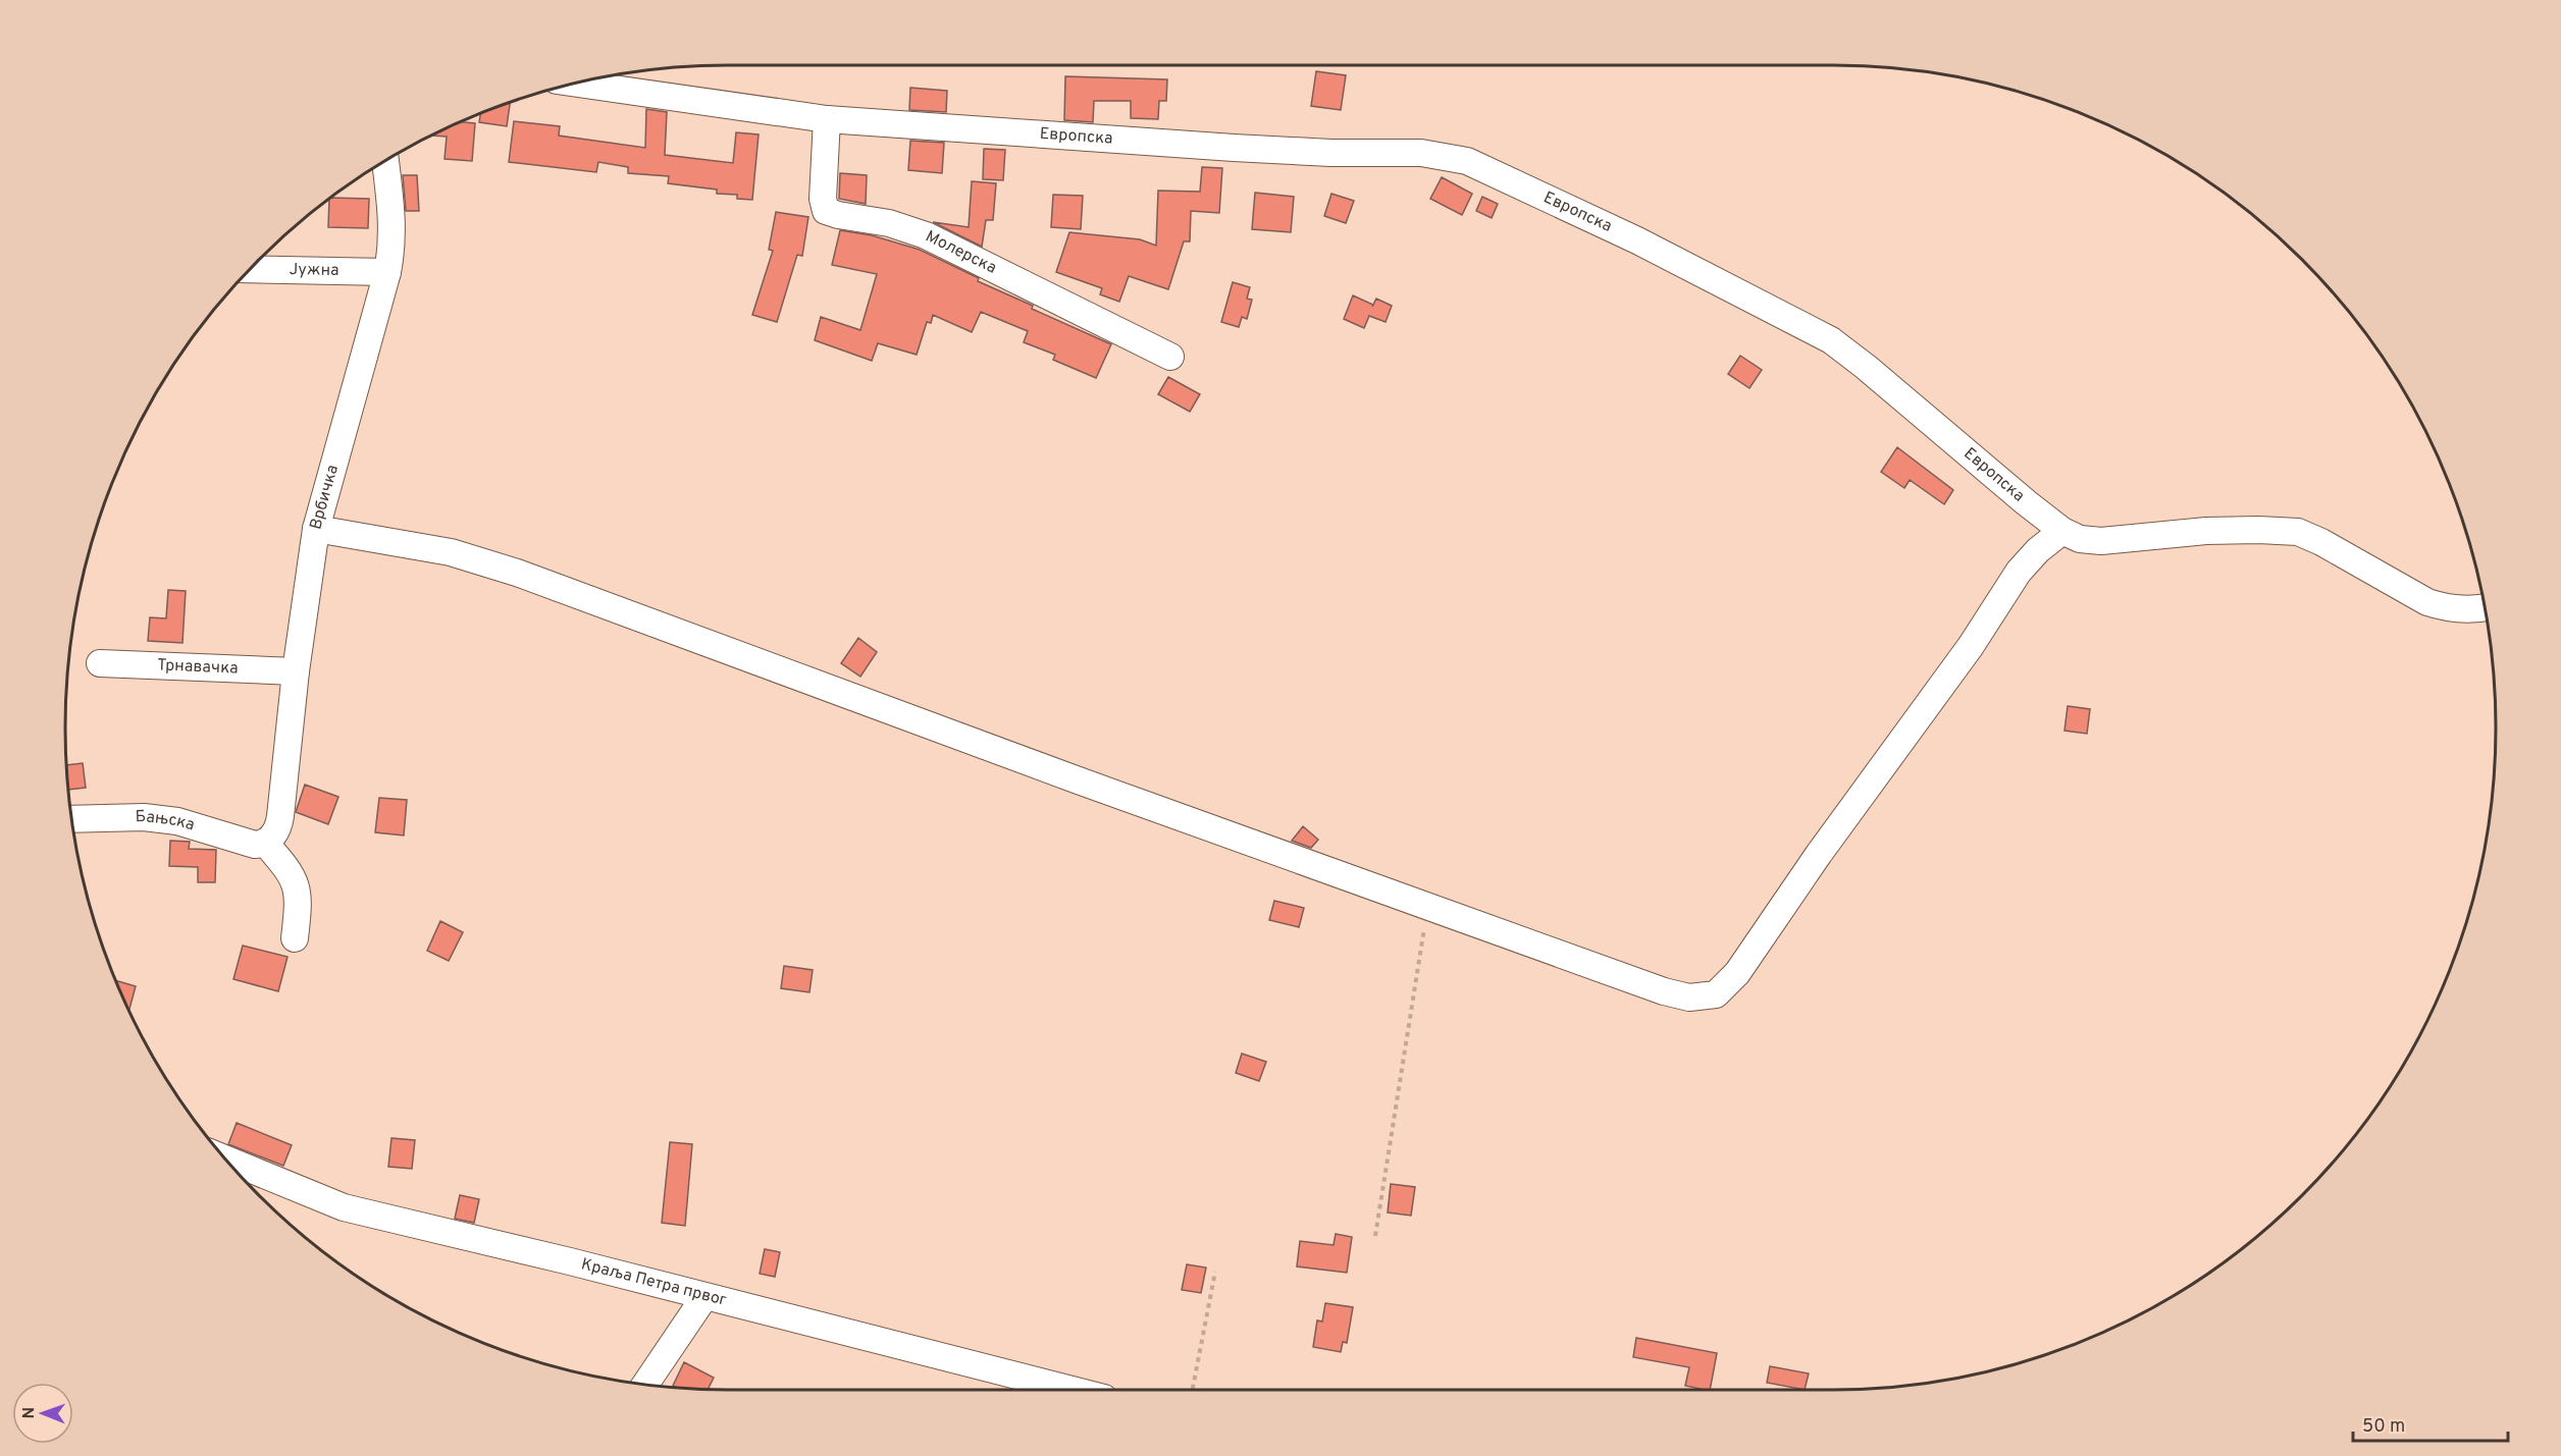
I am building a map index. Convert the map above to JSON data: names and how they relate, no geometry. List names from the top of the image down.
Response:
{
  "streets": {
    "street": [
      "Европска",
      "Молерска",
      "Јужна",
      "Врбичка",
      "Трнавачка",
      "Бањска",
      "Краља Петра првог"
    ]
  },
  "crossings": [
    ["Европска", "Молерска"],
    ["Јужна", "Врбичка"],
    ["Врбичка", "Трнавачка"],
    ["Врбичка", "Бањска"]
  ],
  "scale_bar": "50 m",
  "north": "left"
}
